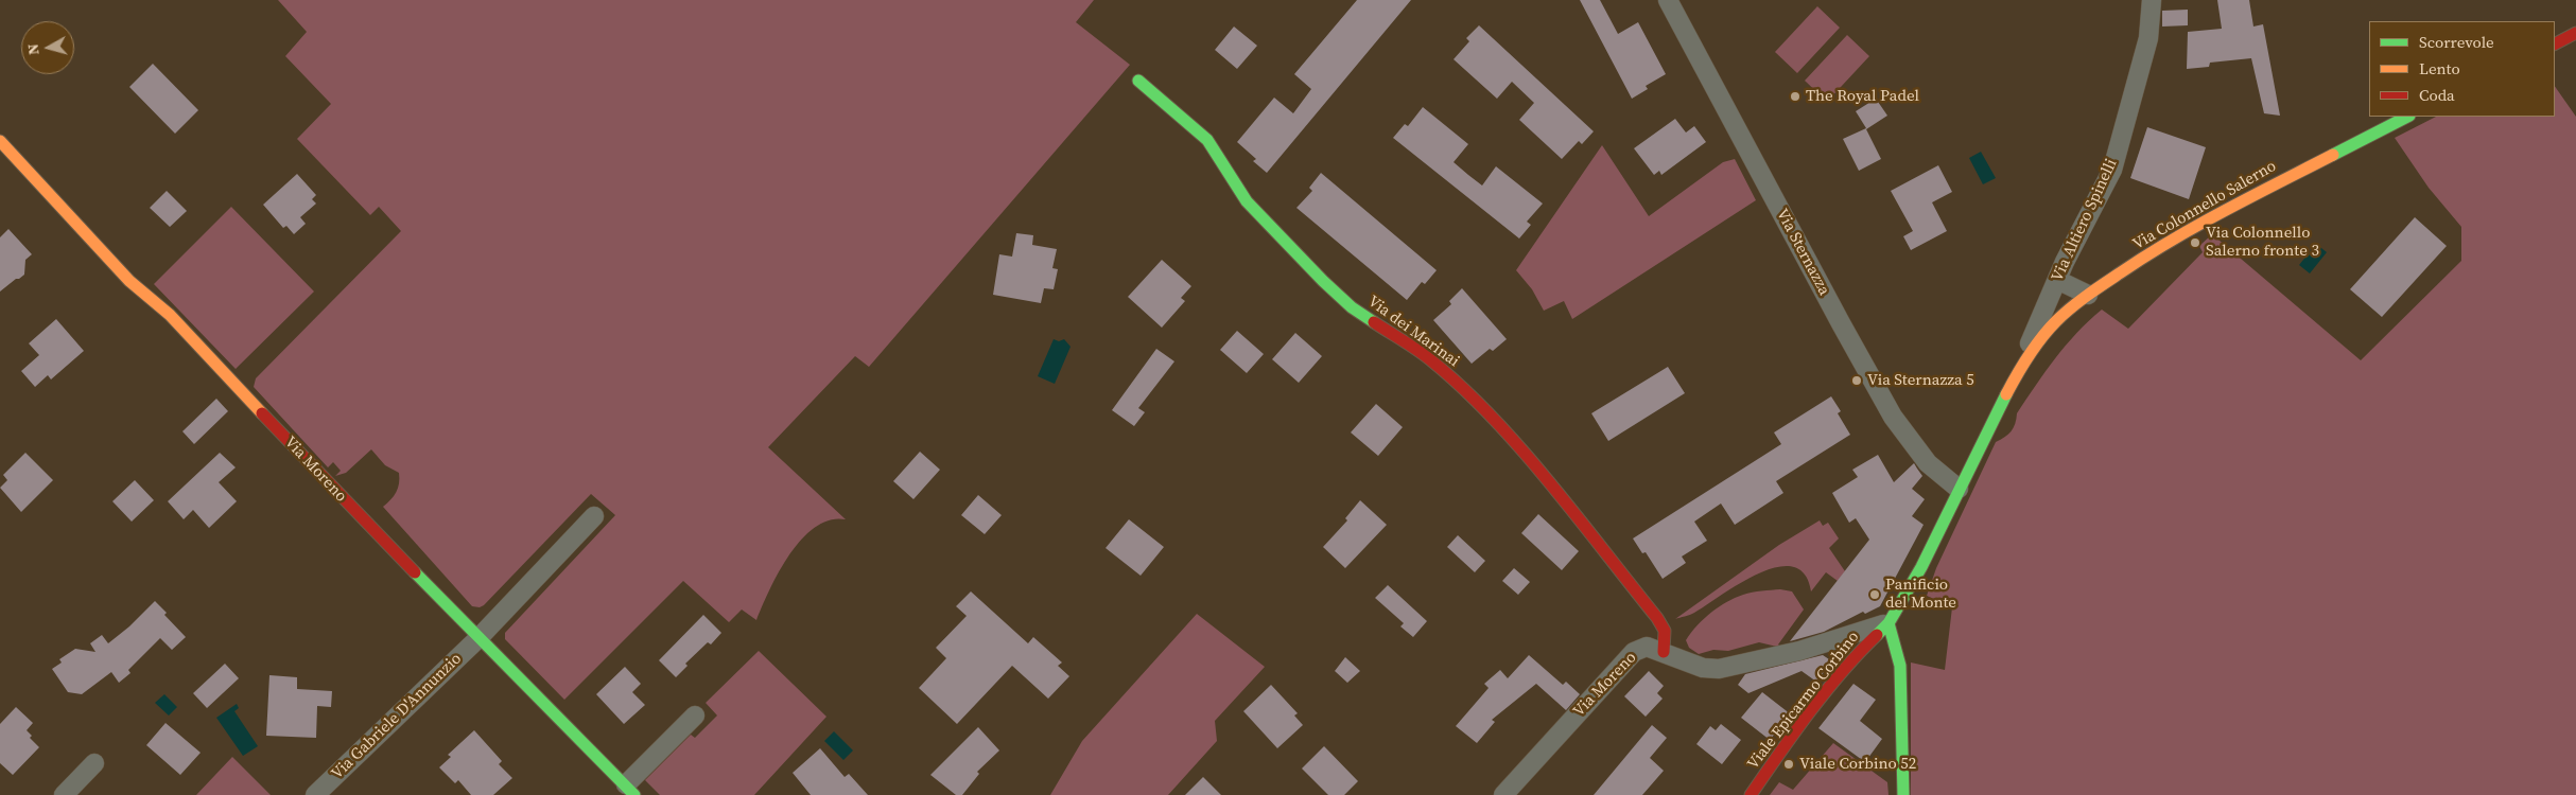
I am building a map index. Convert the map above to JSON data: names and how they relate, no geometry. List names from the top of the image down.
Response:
{
  "streets": {
    "street": [
      "Via Colonnello Salerno",
      "Via Altiero Spinelli",
      "Via Sternazza",
      "Via dei Marinai",
      "Via Moreno",
      "Viale Epicarmo Corbino",
      "Via Gabriele D'Annunzio"
    ]
  },
  "crossings": [
    ["Via Colonnello Salerno", "Via Altiero Spinelli"],
    ["Via Colonnello Salerno", "Via Sternazza"],
    ["Via Colonnello Salerno", "Viale Epicarmo Corbino"],
    ["Via Sternazza", "Viale Epicarmo Corbino"],
    ["Via dei Marinai", "Via Moreno"],
    ["Via Moreno", "Viale Epicarmo Corbino"],
    ["Via Moreno", "Via Gabriele D'Annunzio"]
  ],
  "places": [
    "The Royal Padel",
    "Via Colonnello Salerno fronte 3",
    "Via Sternazza 5",
    "Panificio del Monte",
    "Viale Corbino 52"
  ],
  "legend": ["Scorrevole", "Lento", "Coda"],
  "north": "left"
}
